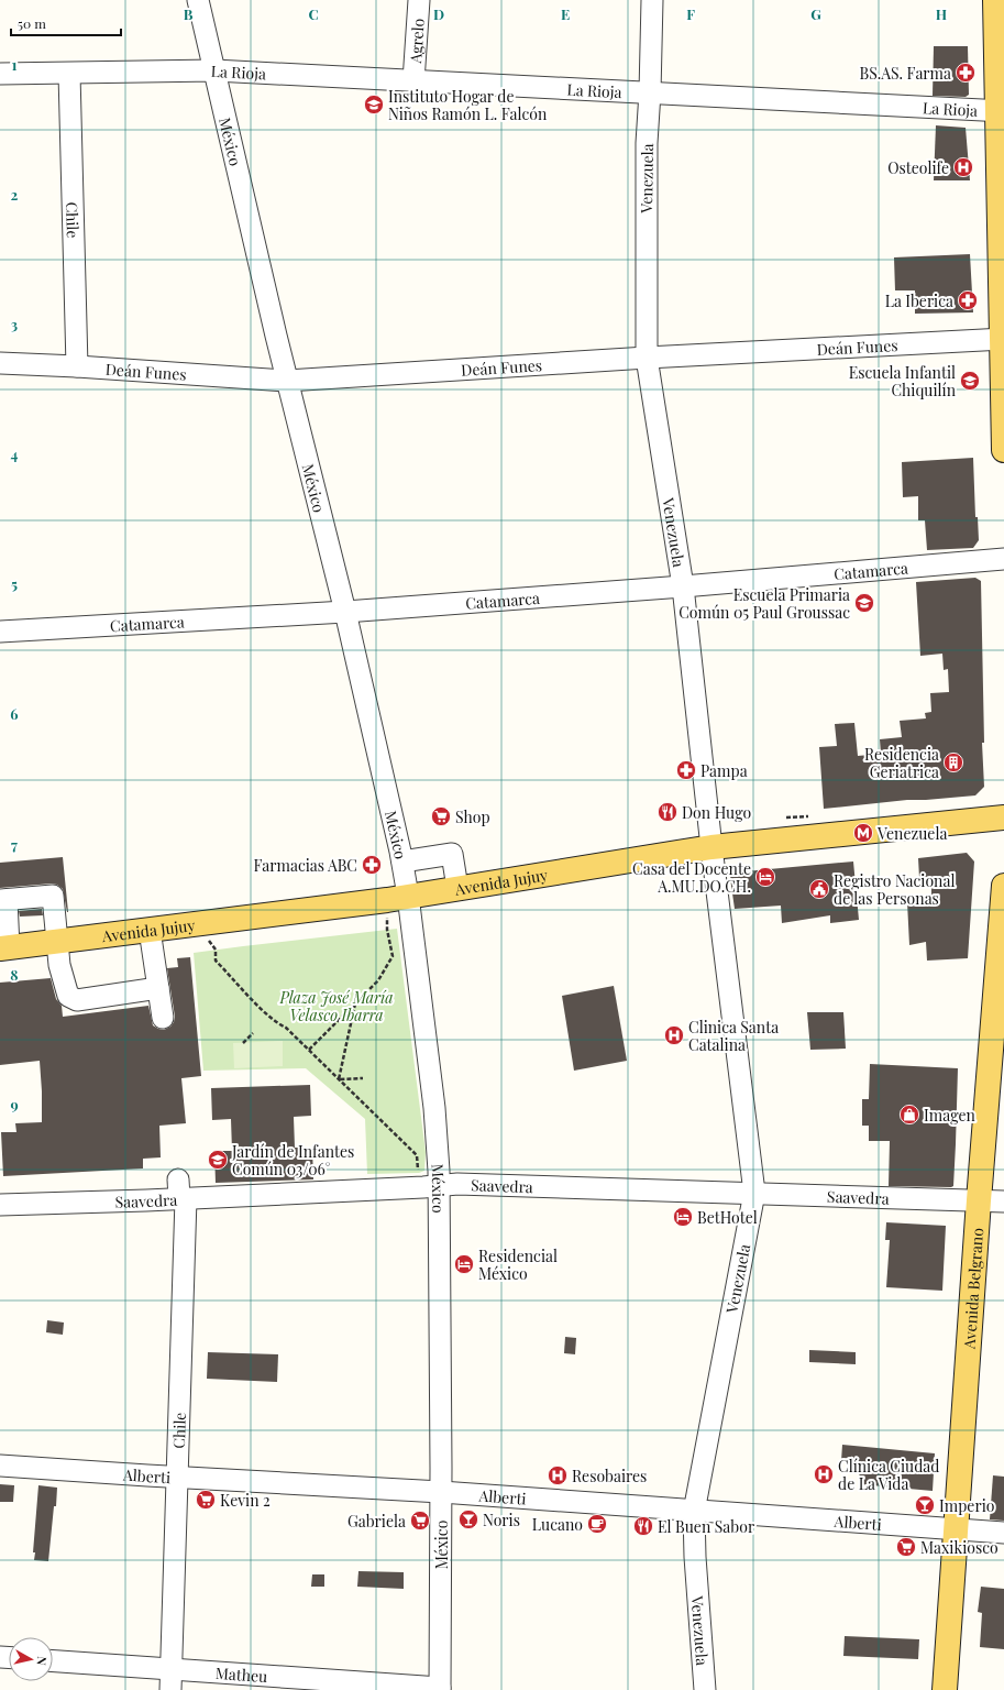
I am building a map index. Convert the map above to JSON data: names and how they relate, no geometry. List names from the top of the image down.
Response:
{
  "streets": {
    "main road": ["Avenida Jujuy", "Avenida Belgrano"],
    "street": [
      "Agrelo",
      "La Rioja",
      "México",
      "Venezuela",
      "Chile",
      "Deán Funes",
      "Catamarca",
      "Saavedra",
      "Alberti",
      "Matheu"
    ]
  },
  "crossings": [
    ["Agrelo", "La Rioja"],
    ["La Rioja", "México"],
    ["La Rioja", "Venezuela"],
    ["La Rioja", "Chile"],
    ["México", "Deán Funes"],
    ["México", "Catamarca"],
    ["México", "Avenida Jujuy"],
    ["México", "Saavedra"],
    ["México", "Alberti"],
    ["México", "Matheu"],
    ["Venezuela", "Deán Funes"],
    ["Venezuela", "Catamarca"],
    ["Venezuela", "Avenida Jujuy"],
    ["Venezuela", "Saavedra"],
    ["Venezuela", "Alberti"],
    ["Chile", "Deán Funes"],
    ["Chile", "Saavedra"],
    ["Chile", "Alberti"],
    ["Chile", "Matheu"],
    ["Saavedra", "Avenida Belgrano"],
    ["Avenida Belgrano", "Alberti"]
  ],
  "parks": ["Plaza José María Velasco Ibarra"],
  "places": {
    "pharmacy": [
      "BS.AS. Farma",
      "La Iberica",
      "Pampa",
      "Farmacias ABC"
    ],
    "school or university": [
      "Instituto Hogar de Niños Ramón L. Falcón",
      "Escuela Infantil Chiquilín",
      "Escuela Primaria Común 05 Paul Groussac",
      "Jardín de Infantes Común 03/06°"
    ],
    "hospital": [
      "Osteolife",
      "Clinica Santa Catalina",
      "Clínica Ciudad de La Vida",
      "Resobaires"
    ],
    "building": ["Residencia Geriatrica"],
    "restaurant": ["Don Hugo", "El Buen Sabor"],
    "supermarket": [
      "Shop",
      "Kevin 2",
      "Gabriela",
      "Maxikiosco"
    ],
    "metro station": ["Venezuela"],
    "hotel": ["Casa del Docente A.MU.DO.CH.", "BetHotel", "Residencial México"],
    "public building": ["Registro Nacional de las Personas"],
    "shop": ["Imagen"],
    "bar": ["Imperio", "Noris"],
    "cafe": ["Lucano"]
  },
  "scale_bar": "50 m",
  "north": "right",
  "grid": {
    "columns": [
      "B",
      "C",
      "D",
      "E",
      "F",
      "G",
      "H"
    ],
    "rows": [
      "1",
      "2",
      "3",
      "4",
      "5",
      "6",
      "7",
      "8",
      "9"
    ]
  }
}
